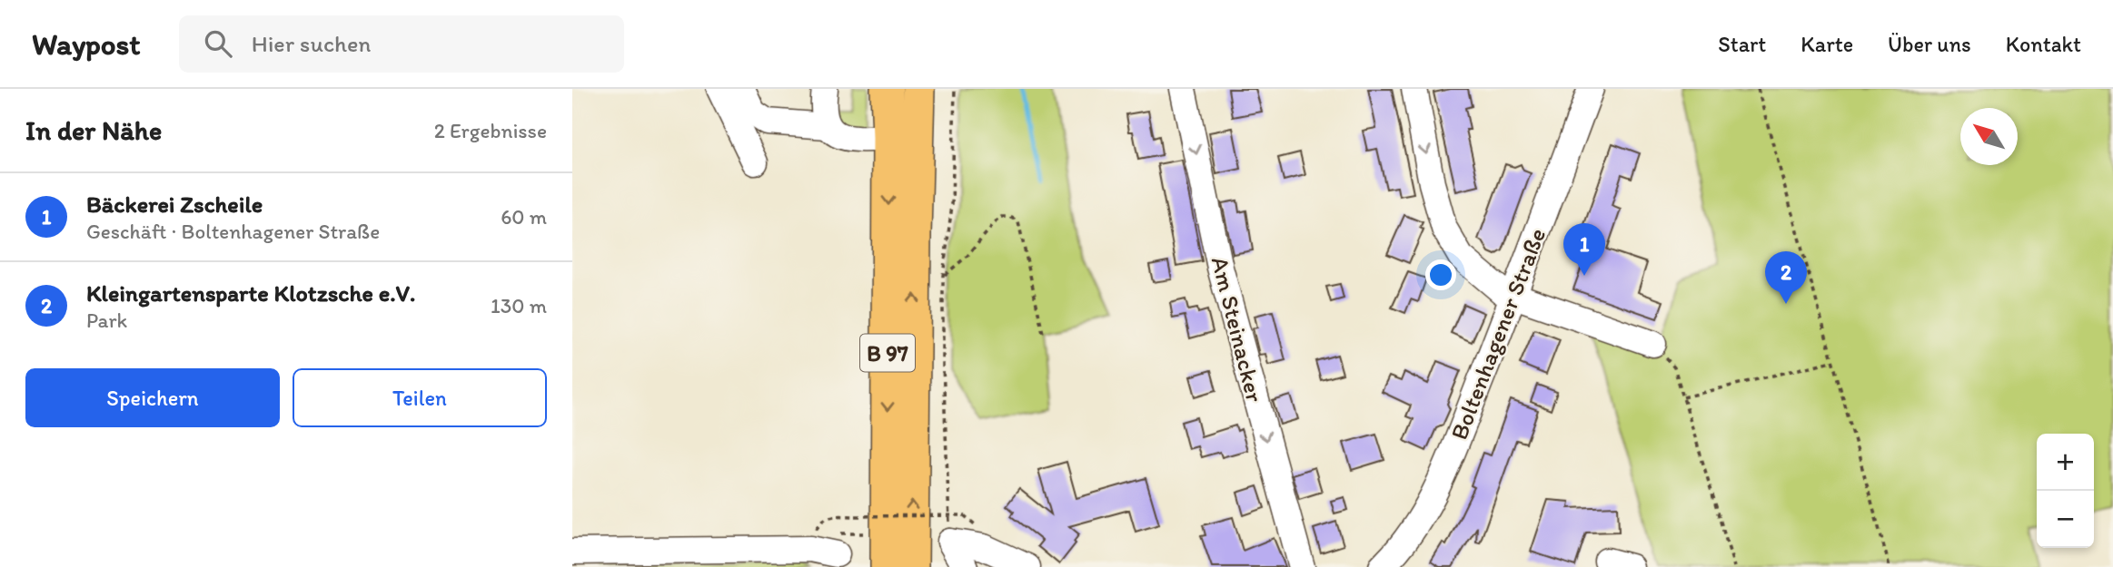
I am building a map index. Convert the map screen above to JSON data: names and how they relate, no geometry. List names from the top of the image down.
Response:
{
  "streets": {
    "main road": ["B 97"],
    "street": ["Am Steinacker", "Boltenhagener Straße"]
  },
  "north": "top left",
  "page": {
    "header": "Waypost",
    "search": "Hier suchen",
    "nav": [
      "Start",
      "Karte",
      "Über uns",
      "Kontakt"
    ],
    "heading": ["In der Nähe", "2 Ergebnisse"],
    "list": [
      {
        "mark": "1",
        "name": "Bäckerei Zscheile",
        "note": "Geschäft · Boltenhagener Straße",
        "value": "60 m"
      },
      {
        "mark": "2",
        "name": "Kleingartensparte Klotzsche e.V.",
        "note": "Park",
        "value": "130 m"
      }
    ],
    "pins": ["1", "2"],
    "buttons": ["Speichern", "Teilen"],
    "map_buttons": ["+", "−"]
  }
}
